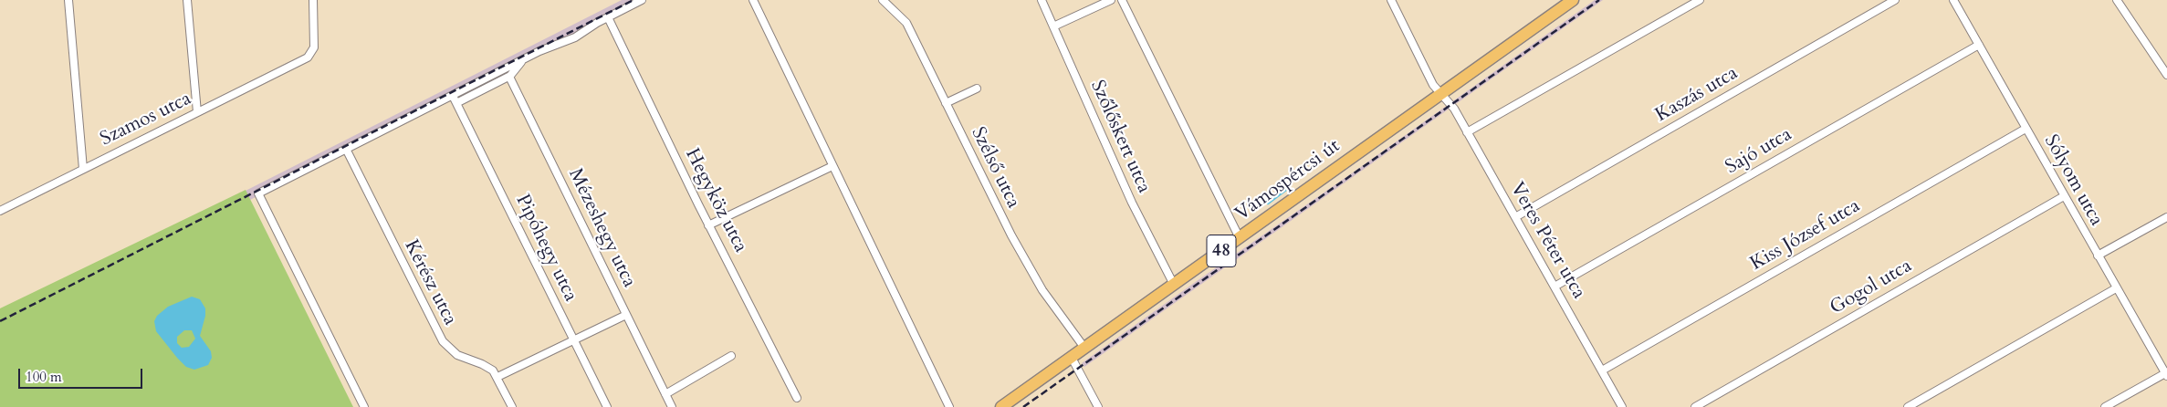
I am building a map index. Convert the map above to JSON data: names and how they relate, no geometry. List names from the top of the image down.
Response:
{
  "streets": {
    "main road": ["Vámospércsi út", "48"],
    "street": [
      "Kaszás utca",
      "Szamos utca",
      "Szőlőskert utca",
      "Sajó utca",
      "Szélső utca",
      "Sólyom utca",
      "Hegyköz utca",
      "Mézeshegy utca",
      "Kiss József utca",
      "Veres Péter utca",
      "Pipóhegy utca",
      "Kérész utca",
      "Gogol utca"
    ]
  },
  "crossings": [
    ["Kaszás utca", "Veres Péter utca"],
    ["Szőlőskert utca", "Vámospércsi út"],
    ["Sajó utca", "Sólyom utca"],
    ["Sajó utca", "Veres Péter utca"],
    ["Szélső utca", "Vámospércsi út"],
    ["Vámospércsi út", "Veres Péter utca"],
    ["Sólyom utca", "Kiss József utca"],
    ["Sólyom utca", "Gogol utca"],
    ["Kiss József utca", "Veres Péter utca"]
  ],
  "scale_bar": "100 m"
}
